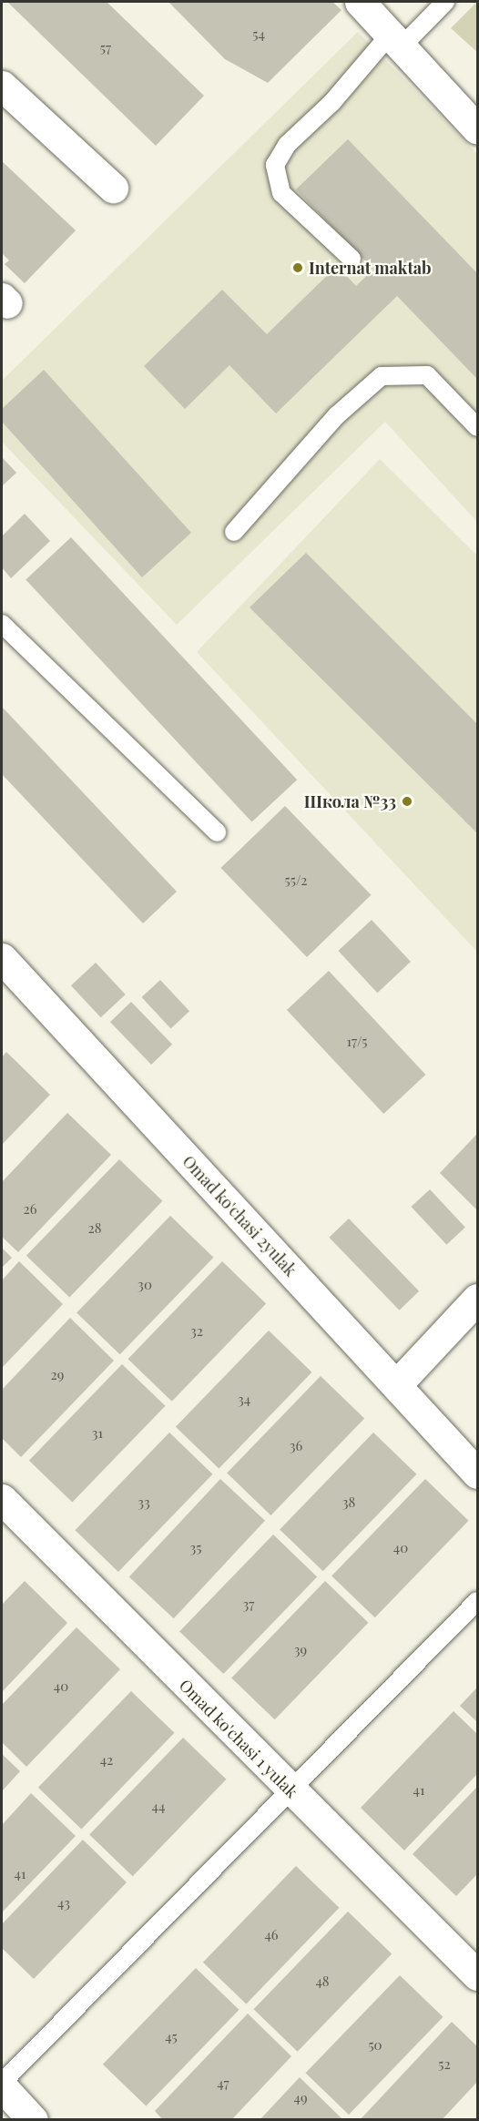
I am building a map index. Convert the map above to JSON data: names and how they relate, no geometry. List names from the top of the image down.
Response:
{
  "streets": {
    "street": ["Omad ko'chasi 2yulak", "Omad ko'chasi 1 yulak"]
  },
  "places": ["Internat maktab", "Школа №33"],
  "house_numbers": [
    "54",
    "57",
    "55/2",
    "17/5",
    "26",
    "28",
    "30",
    "32",
    "29",
    "34",
    "31",
    "36",
    "33",
    "38",
    "35",
    "40",
    "37",
    "39",
    "40",
    "42",
    "41",
    "44",
    "41",
    "43",
    "46",
    "48",
    "45",
    "50",
    "52",
    "47",
    "49"
  ]
}
